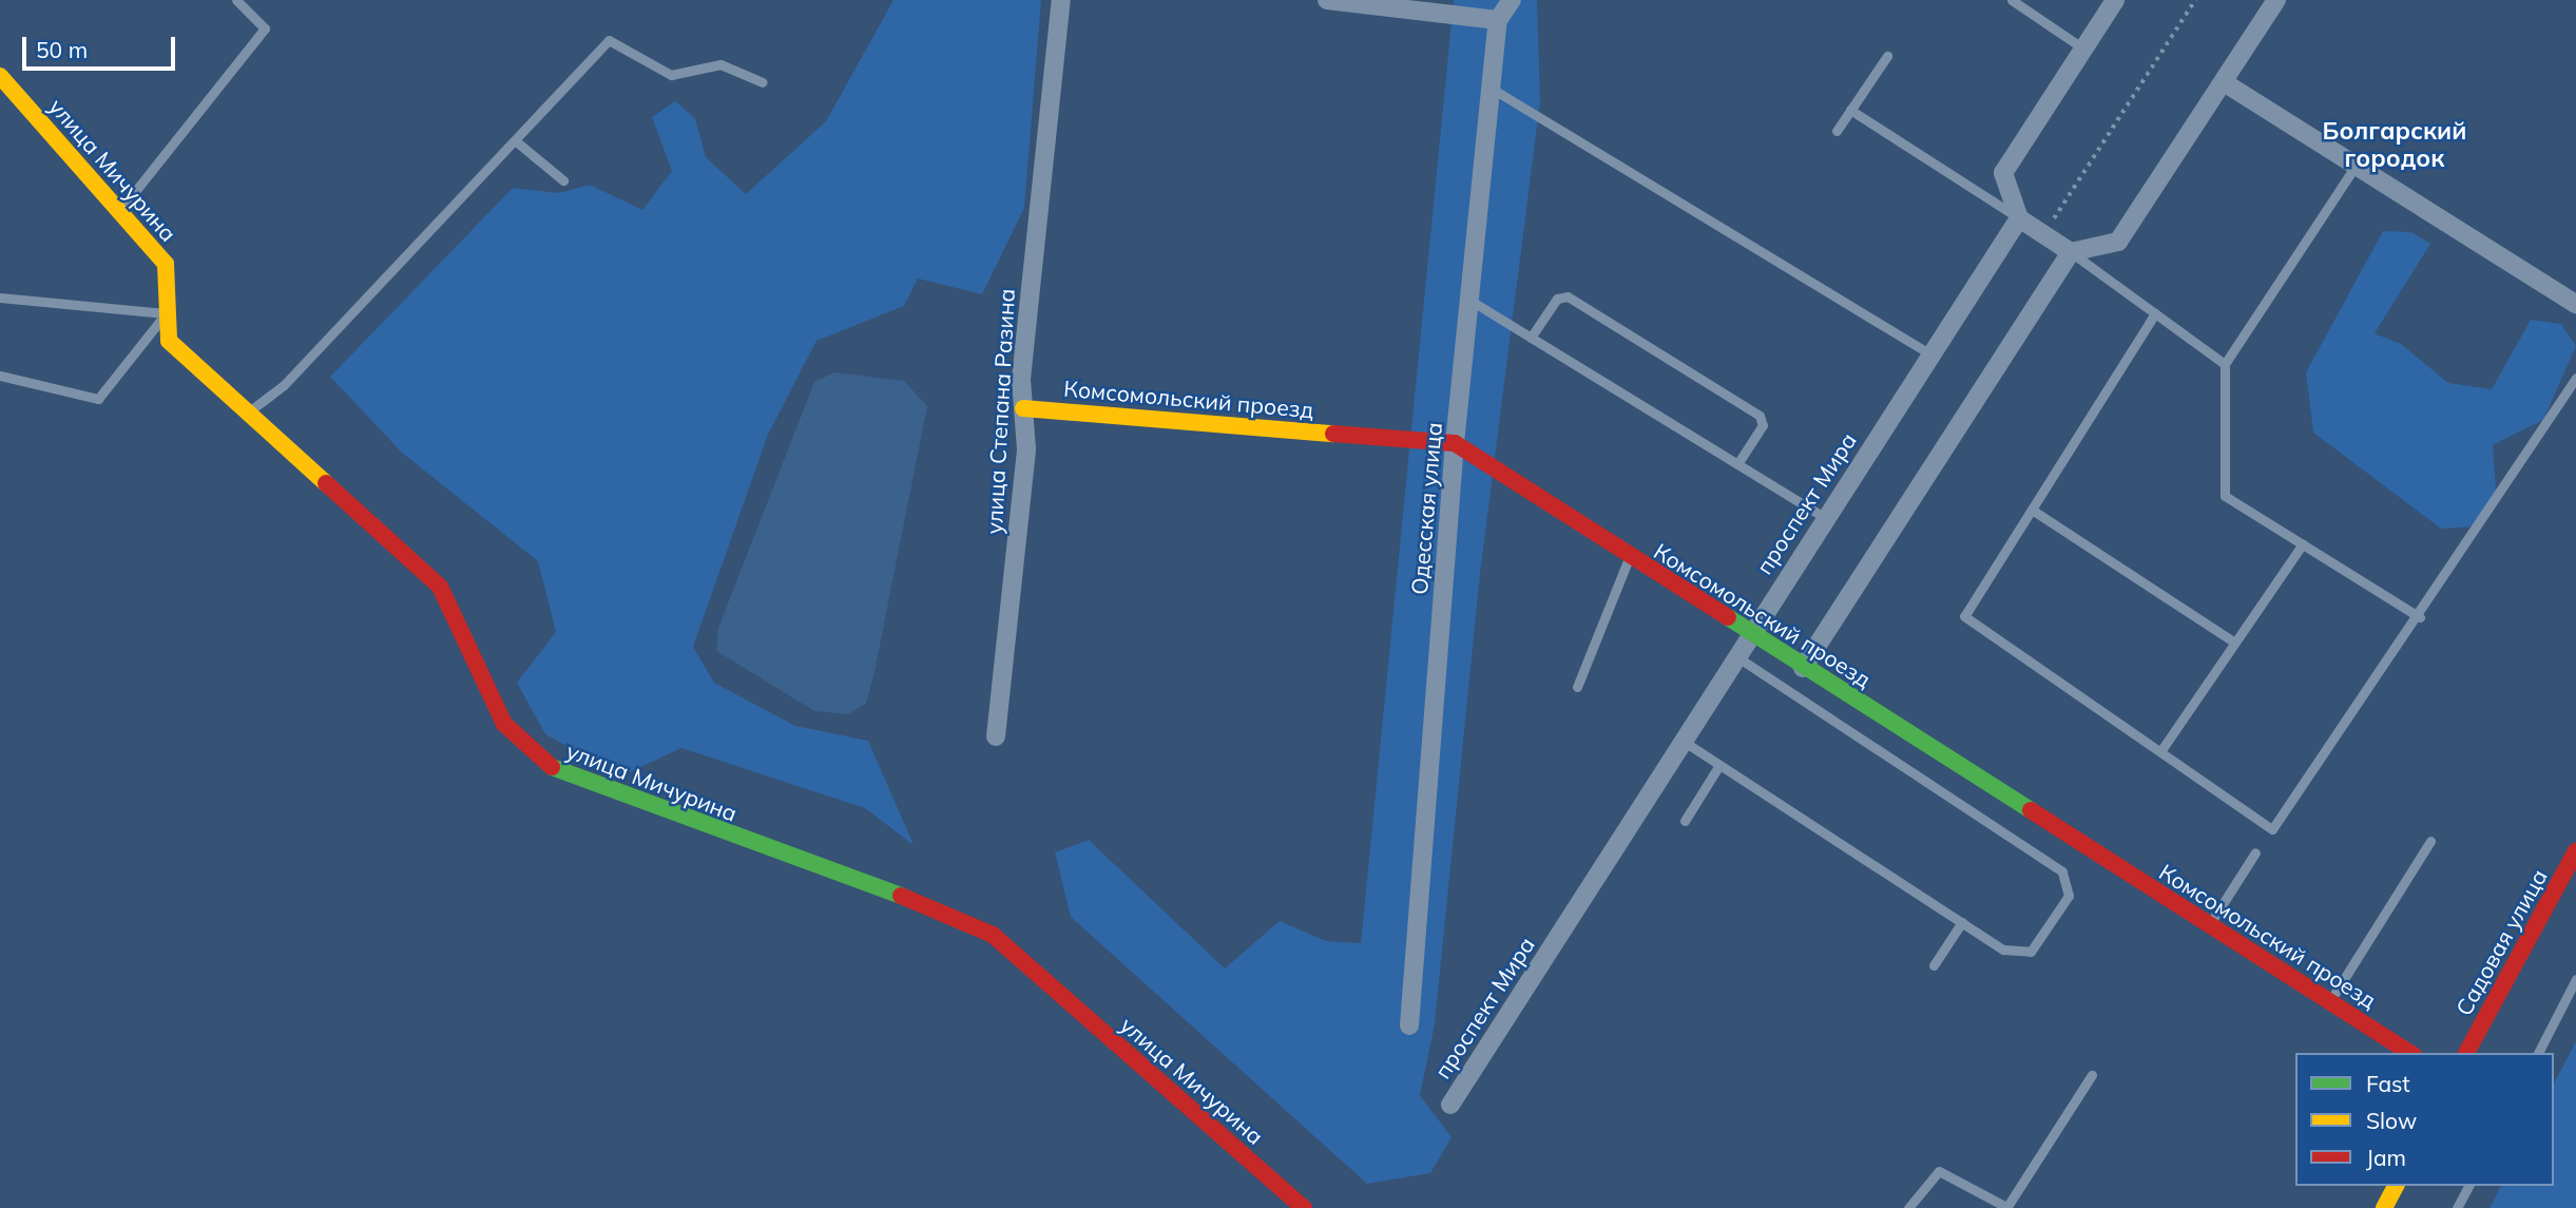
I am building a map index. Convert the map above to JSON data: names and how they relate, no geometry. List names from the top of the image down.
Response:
{
  "streets": {
    "street": [
      "улица Мичурина",
      "Комсомольский проезд",
      "улица Степана Разина",
      "проспект Мира",
      "Одесская улица",
      "Садовая улица"
    ]
  },
  "crossings": [
    ["Комсомольский проезд", "улица Степана Разина"],
    ["Комсомольский проезд", "проспект Мира"],
    ["Комсомольский проезд", "Одесская улица"]
  ],
  "districts": ["Болгарский городок"],
  "legend": ["Fast", "Slow", "Jam"],
  "scale_bar": "50 m"
}
